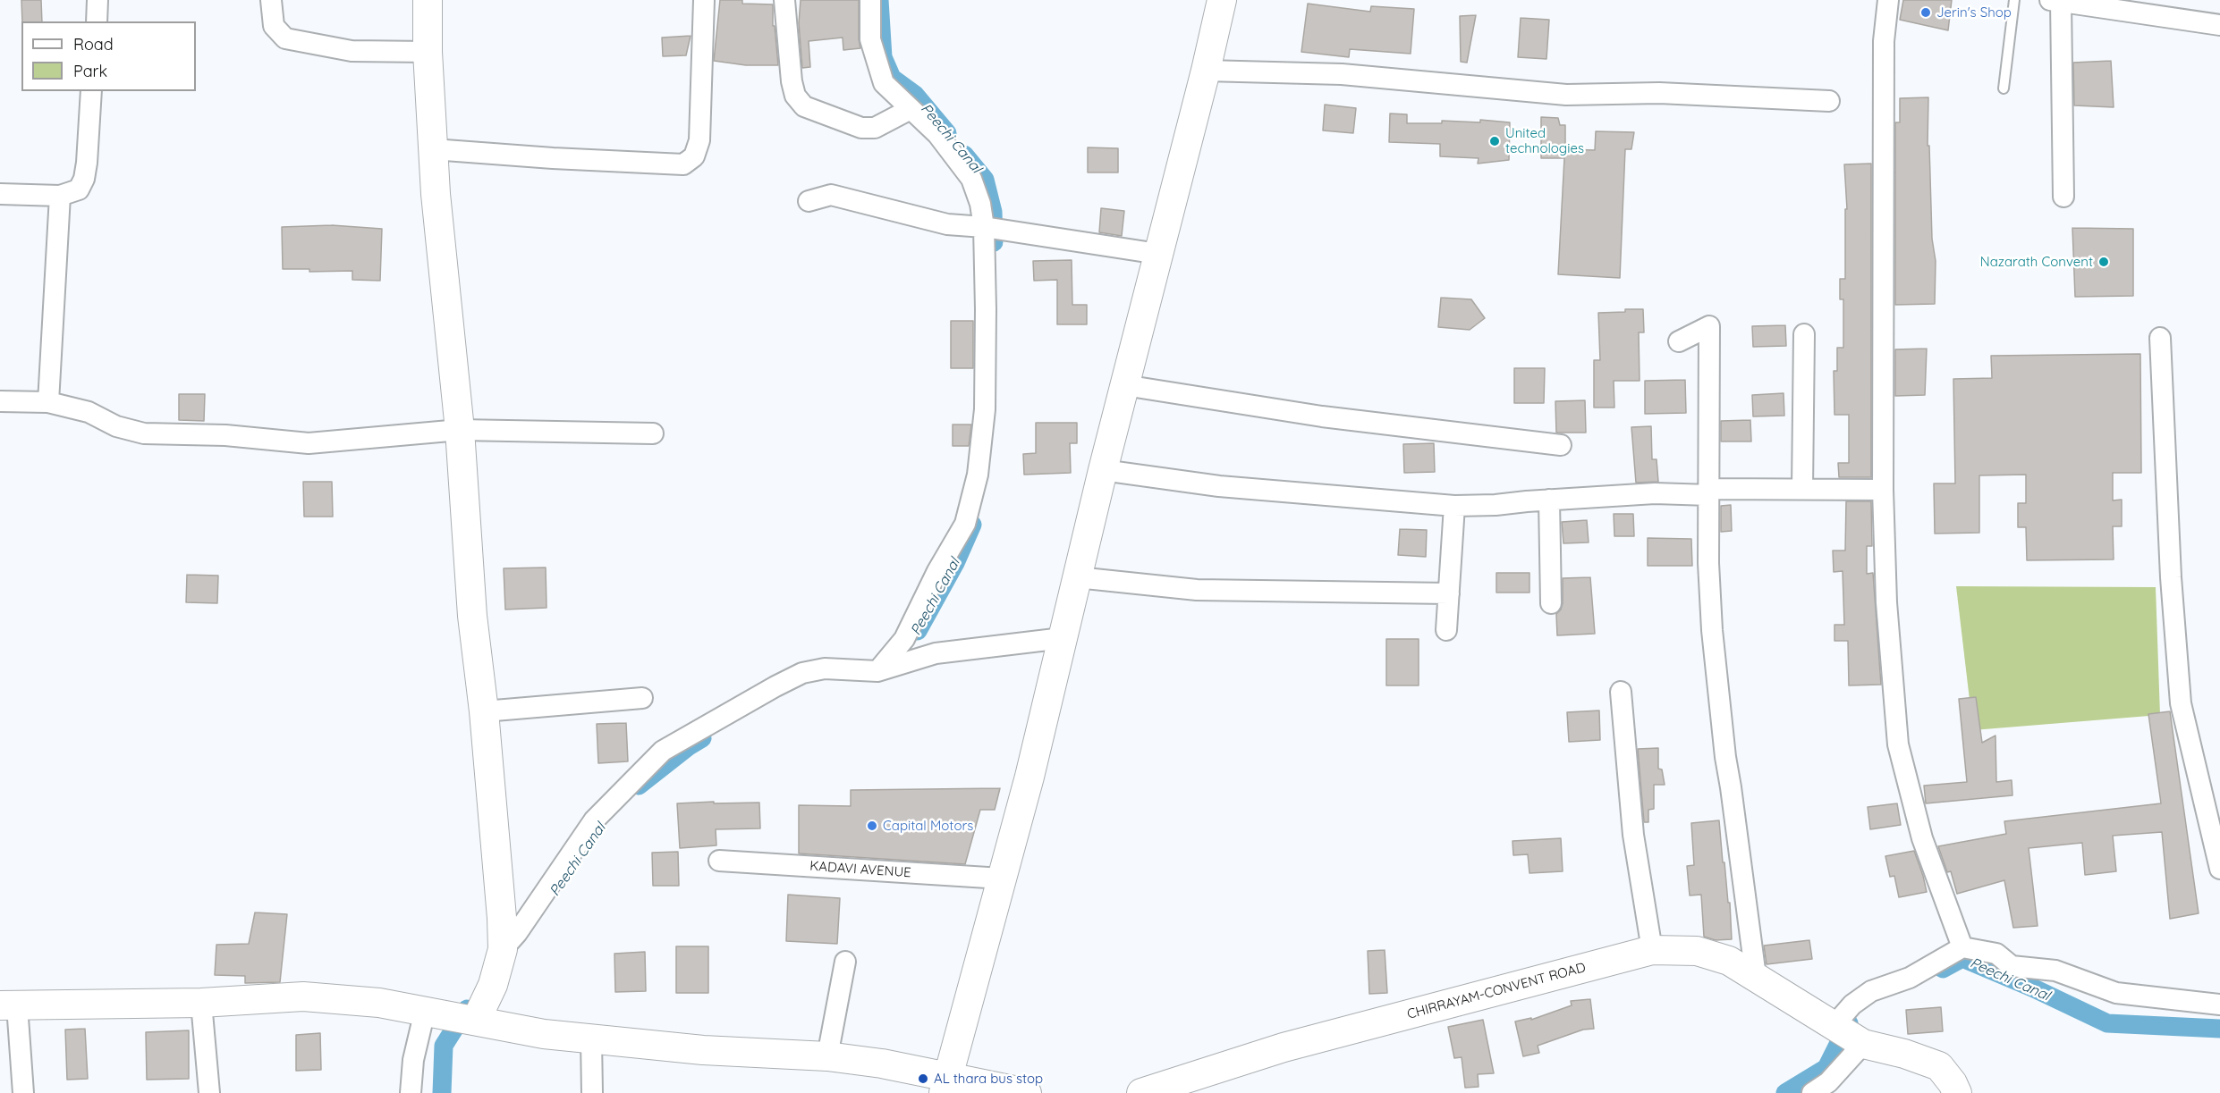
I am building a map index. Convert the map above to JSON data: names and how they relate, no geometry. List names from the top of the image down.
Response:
{
  "streets": {
    "street": ["KADAVI AVENUE", "CHIRRAYAM-CONVENT ROAD"]
  },
  "water": ["Peechi Canal"],
  "places": [
    "Jerin's Shop",
    "United technologies",
    "Nazarath Convent",
    "Capital Motors",
    "AL thara bus stop"
  ],
  "legend": ["Road", "Park"]
}
